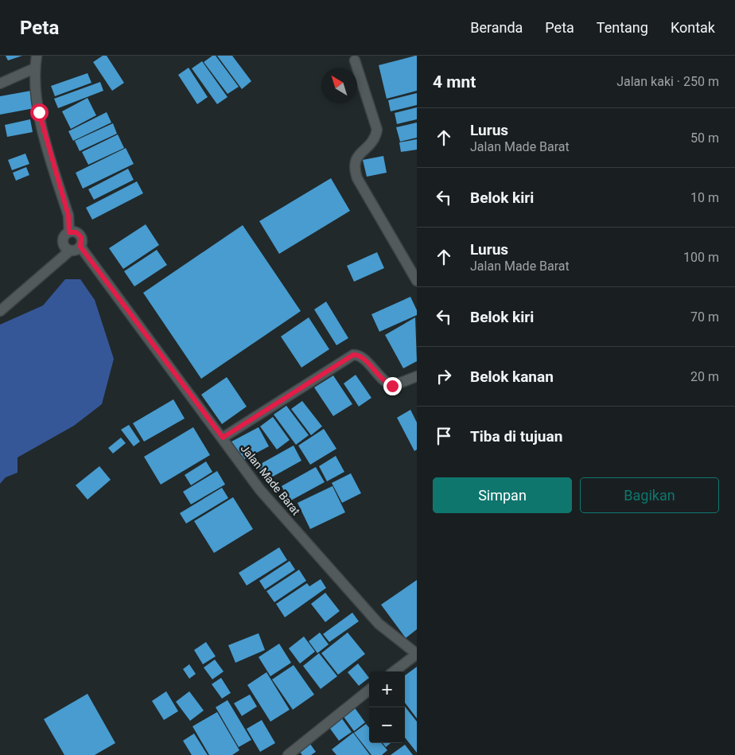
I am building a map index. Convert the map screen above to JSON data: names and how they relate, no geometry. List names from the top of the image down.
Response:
{
  "streets": {
    "street": ["Jalan Made Barat"]
  },
  "north": "top left",
  "page": {
    "header": "Peta",
    "nav": [
      "Beranda",
      "Peta",
      "Tentang",
      "Kontak"
    ],
    "heading": ["4 mnt", "Jalan kaki · 250 m"],
    "list": [
      ["Lurus", "Jalan Made Barat", "50 m"],
      ["Belok kiri", "10 m"],
      ["Lurus", "Jalan Made Barat", "100 m"],
      ["Belok kiri", "70 m"],
      ["Belok kanan", "20 m"],
      "Tiba di tujuan"
    ],
    "buttons": ["Simpan", "Bagikan"],
    "map_buttons": ["+", "−"]
  }
}
